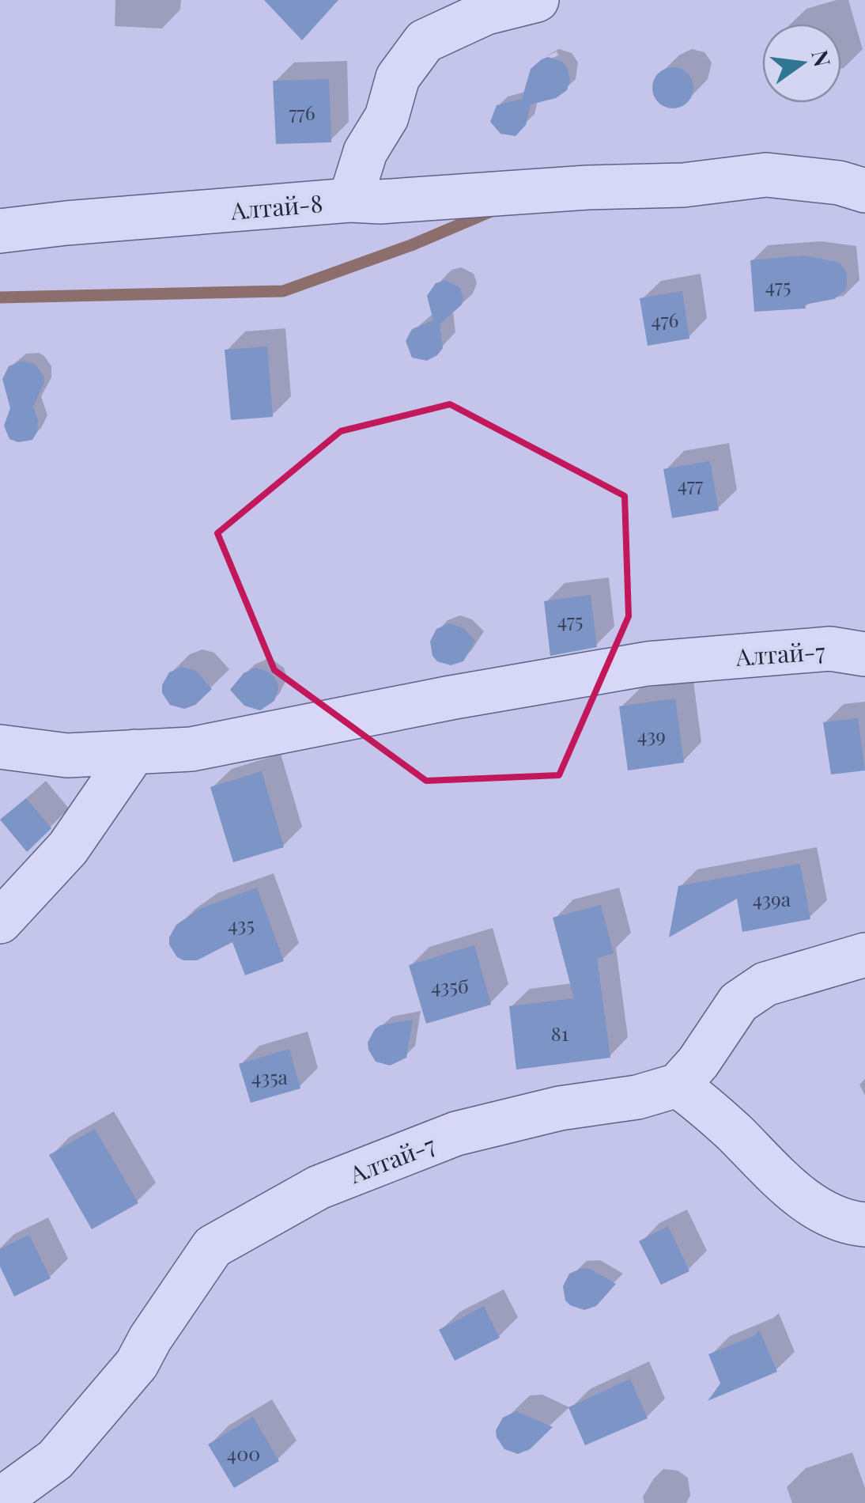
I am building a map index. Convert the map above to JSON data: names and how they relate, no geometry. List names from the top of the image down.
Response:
{
  "streets": {
    "street": ["Алтай-8", "Алтай-7"]
  },
  "house_numbers": [
    "776",
    "475",
    "476",
    "477",
    "475",
    "439",
    "439а",
    "435",
    "435б",
    "81",
    "435а",
    "400"
  ],
  "north": "right"
}
